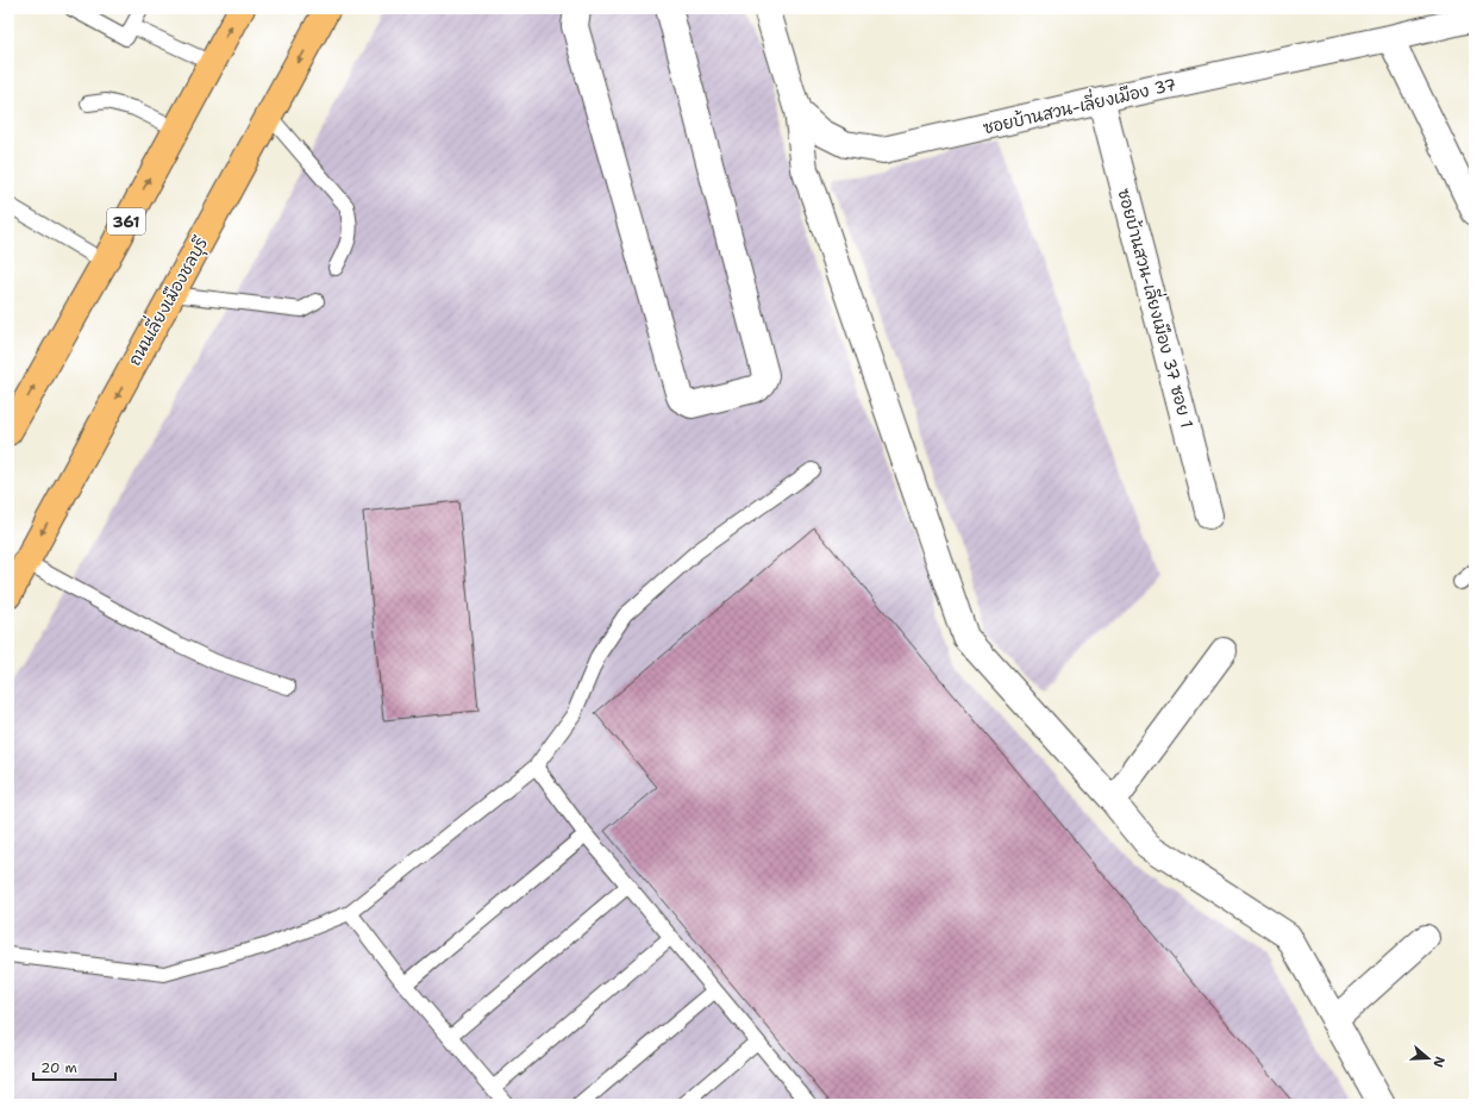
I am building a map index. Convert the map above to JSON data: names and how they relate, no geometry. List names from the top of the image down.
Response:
{
  "streets": {
    "highway": ["361", "ถนนเลี่ยงเมืองชลบุรี"],
    "street": ["ซอยบ้านสวน-เลี่ยงเมือง 37", "ซอยบ้านสวน-เลี่ยงเมือง 37 ซอย 1"]
  },
  "crossings": [
    ["ซอยบ้านสวน-เลี่ยงเมือง 37", "ซอยบ้านสวน-เลี่ยงเมือง 37 ซอย 1"]
  ],
  "scale_bar": "20 m",
  "north": "right"
}
